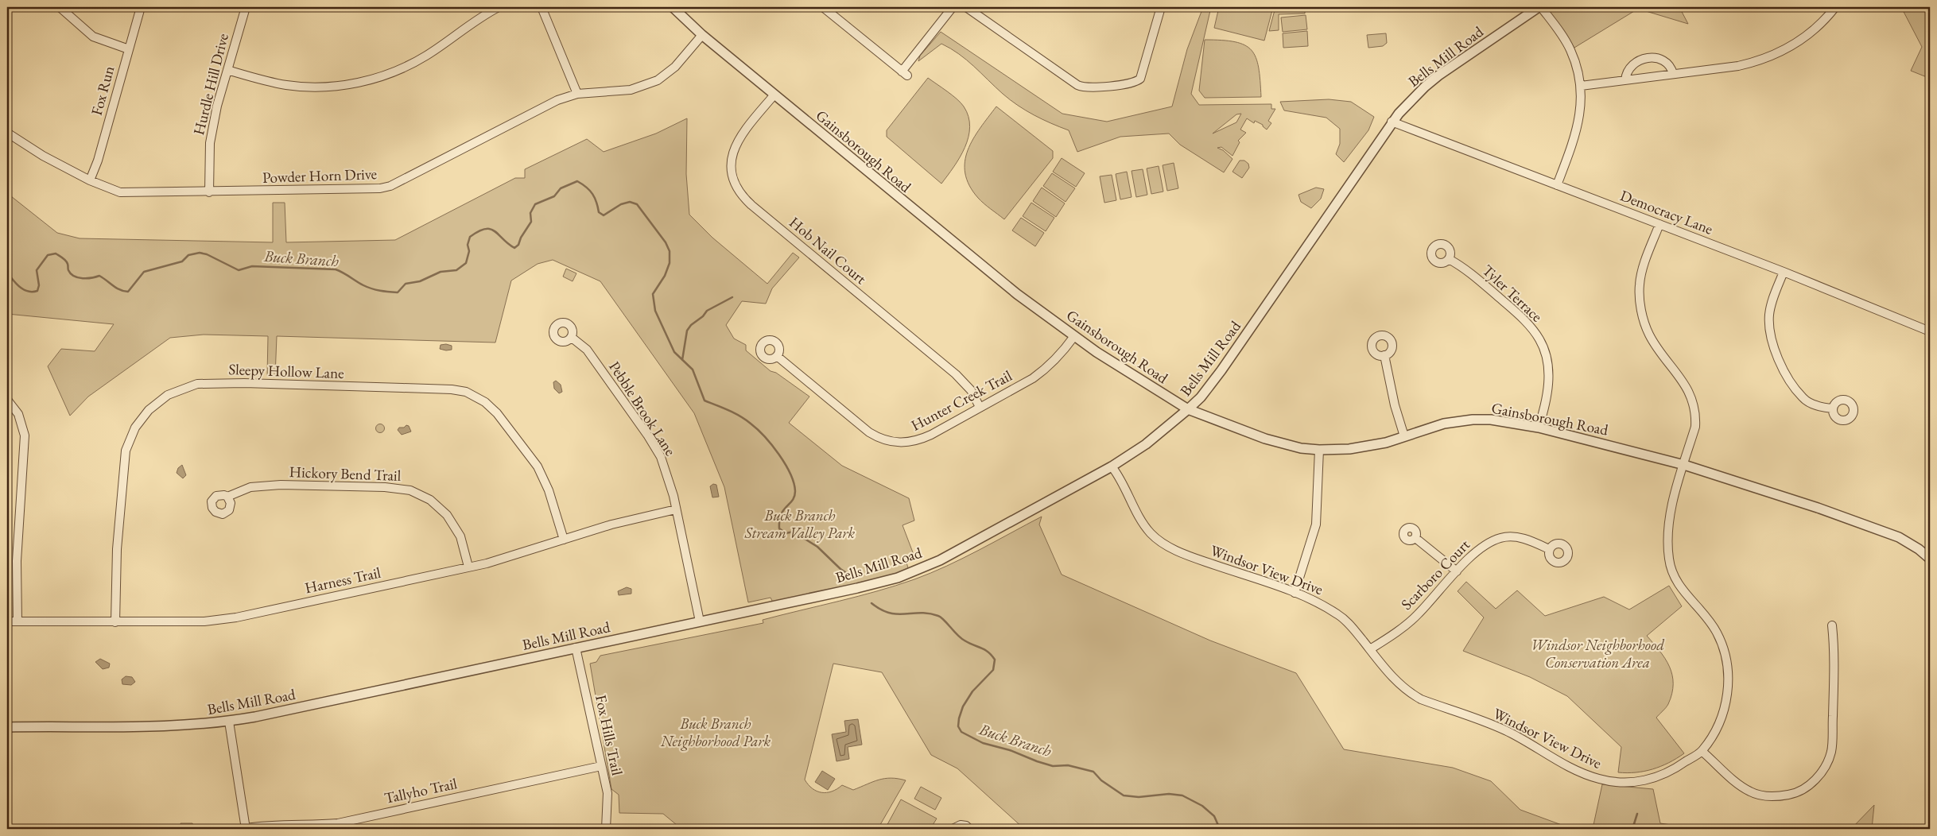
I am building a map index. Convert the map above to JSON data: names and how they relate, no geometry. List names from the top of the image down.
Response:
{
  "streets": {
    "street": [
      "Bells Mill Road",
      "Hurdle Hill Drive",
      "Fox Run",
      "Gainsborough Road",
      "Powder Horn Drive",
      "Democracy Lane",
      "Hob Nail Court",
      "Tyler Terrace",
      "Sleepy Hollow Lane",
      "Hunter Creek Trail",
      "Pebble Brook Lane",
      "Hickory Bend Trail",
      "Windsor View Drive",
      "Scarboro Court",
      "Harness Trail",
      "Fox Hills Trail",
      "Tallyho Trail"
    ]
  },
  "crossings": [
    ["Bells Mill Road", "Gainsborough Road"],
    ["Bells Mill Road", "Democracy Lane"],
    ["Bells Mill Road", "Pebble Brook Lane"],
    ["Bells Mill Road", "Windsor View Drive"],
    ["Bells Mill Road", "Fox Hills Trail"],
    ["Hurdle Hill Drive", "Powder Horn Drive"],
    ["Fox Run", "Powder Horn Drive"],
    ["Gainsborough Road", "Powder Horn Drive"],
    ["Gainsborough Road", "Hob Nail Court"],
    ["Gainsborough Road", "Tyler Terrace"],
    ["Gainsborough Road", "Hunter Creek Trail"],
    ["Gainsborough Road", "Windsor View Drive"],
    ["Democracy Lane", "Windsor View Drive"],
    ["Hob Nail Court", "Hunter Creek Trail"],
    ["Sleepy Hollow Lane", "Harness Trail"],
    ["Pebble Brook Lane", "Harness Trail"],
    ["Hickory Bend Trail", "Harness Trail"],
    ["Windsor View Drive", "Scarboro Court"],
    ["Fox Hills Trail", "Tallyho Trail"]
  ],
  "water": ["Buck Branch"],
  "parks": ["Buck Branch Stream Valley Park", "Windsor Neighborhood Conservation Area", "Buck Branch Neighborhood Park"]
}
